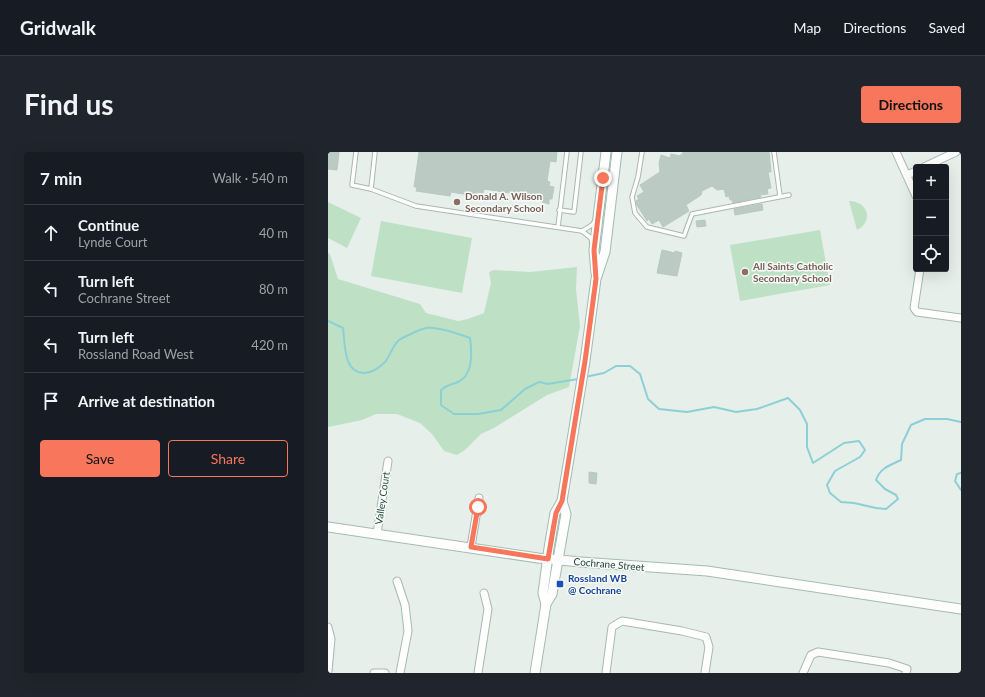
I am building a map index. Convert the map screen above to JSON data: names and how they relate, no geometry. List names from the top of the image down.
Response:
{
  "streets": {
    "main road": ["Cochrane Street"],
    "street": ["Valley Court"]
  },
  "crossings": [
    ["Valley Court", "Cochrane Street"]
  ],
  "places": {
    "other": ["Donald A. Wilson Secondary School", "All Saints Catholic Secondary School"],
    "transit": ["Rossland WB @ Cochrane"]
  },
  "page": {
    "header": "Gridwalk",
    "nav": ["Map", "Directions", "Saved"],
    "buttons": [
      "Directions",
      ["Save", "Share"]
    ],
    "title": "Find us",
    "heading": ["7 min", "Walk · 540 m"],
    "map_buttons": ["+", "−"],
    "list": [
      ["Continue", "Lynde Court", "40 m"],
      ["Turn left", "Cochrane Street", "80 m"],
      ["Turn left", "Rossland Road West", "420 m"],
      "Arrive at destination"
    ]
  }
}
